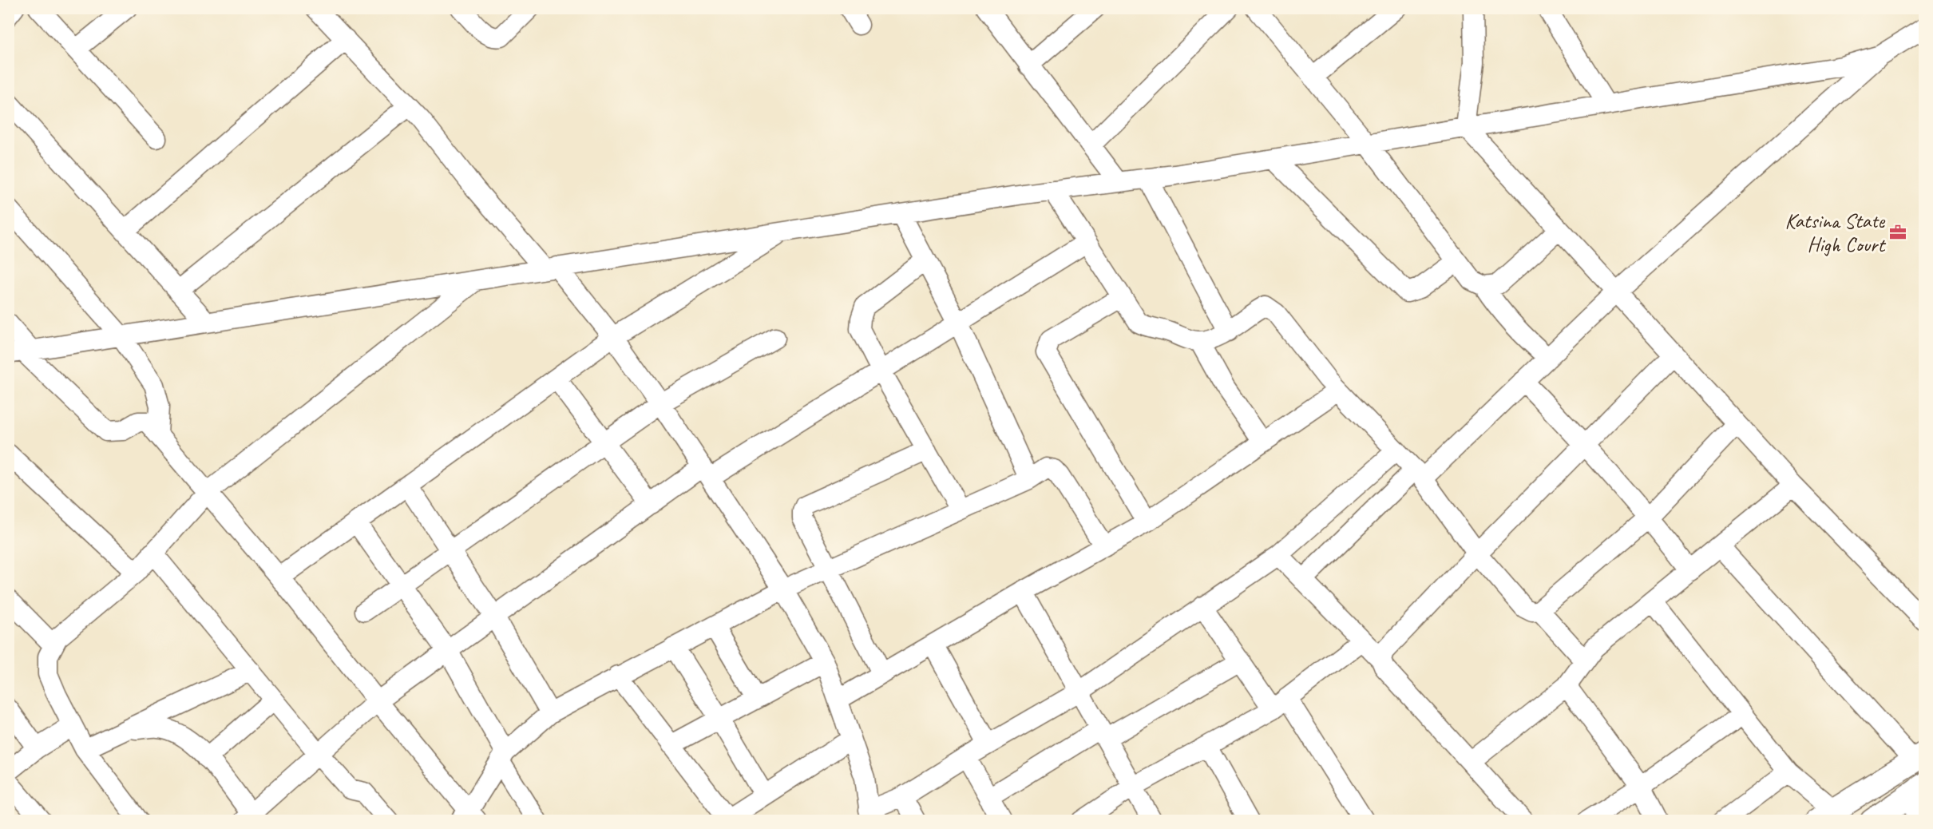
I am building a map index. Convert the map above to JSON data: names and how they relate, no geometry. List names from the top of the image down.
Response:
{
  "places": {
    "office": ["Katsina State High Court"]
  }
}
